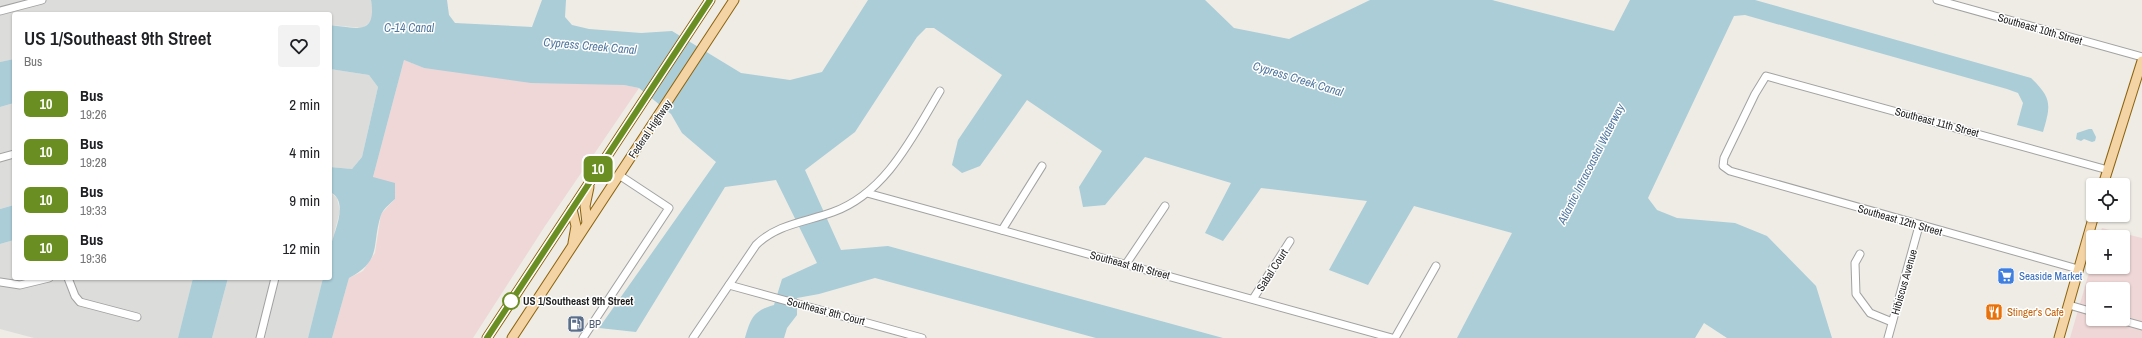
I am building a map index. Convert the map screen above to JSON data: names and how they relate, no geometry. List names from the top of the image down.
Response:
{
  "streets": {
    "main road": ["Federal Highway"],
    "street": [
      "Southeast 10th Street",
      "Southeast 11th Street",
      "Southeast 12th Street",
      "Southeast 8th Street",
      "Sabal Court",
      "Hibiscus Avenue",
      "Southeast 8th Court"
    ]
  },
  "crossings": [
    ["Southeast 11th Street", "Southeast 12th Street"],
    ["Southeast 12th Street", "Hibiscus Avenue"],
    ["Southeast 8th Street", "Sabal Court"]
  ],
  "water": ["C-14 Canal", "Cypress Creek Canal", "Atlantic Intracoastal Waterway"],
  "places": {
    "supermarket": ["Seaside Market"],
    "other": ["US 1/Southeast 9th Street"],
    "restaurant": ["Stinger's Cafe"],
    "fuel station": ["BP"]
  },
  "lines": ["bus line 10"],
  "page": {
    "on_map": "10",
    "heading": ["US 1/Southeast 9th Street", "Bus"],
    "list": [
      {
        "mark": "10",
        "name": "Bus",
        "note": "19:26",
        "value": "2 min"
      },
      {
        "mark": "10",
        "name": "Bus",
        "note": "19:28",
        "value": "4 min"
      },
      {
        "mark": "10",
        "name": "Bus",
        "note": "19:33",
        "value": "9 min"
      },
      {
        "mark": "10",
        "name": "Bus",
        "note": "19:36",
        "value": "12 min"
      }
    ],
    "map_buttons": ["+", "−"]
  }
}
